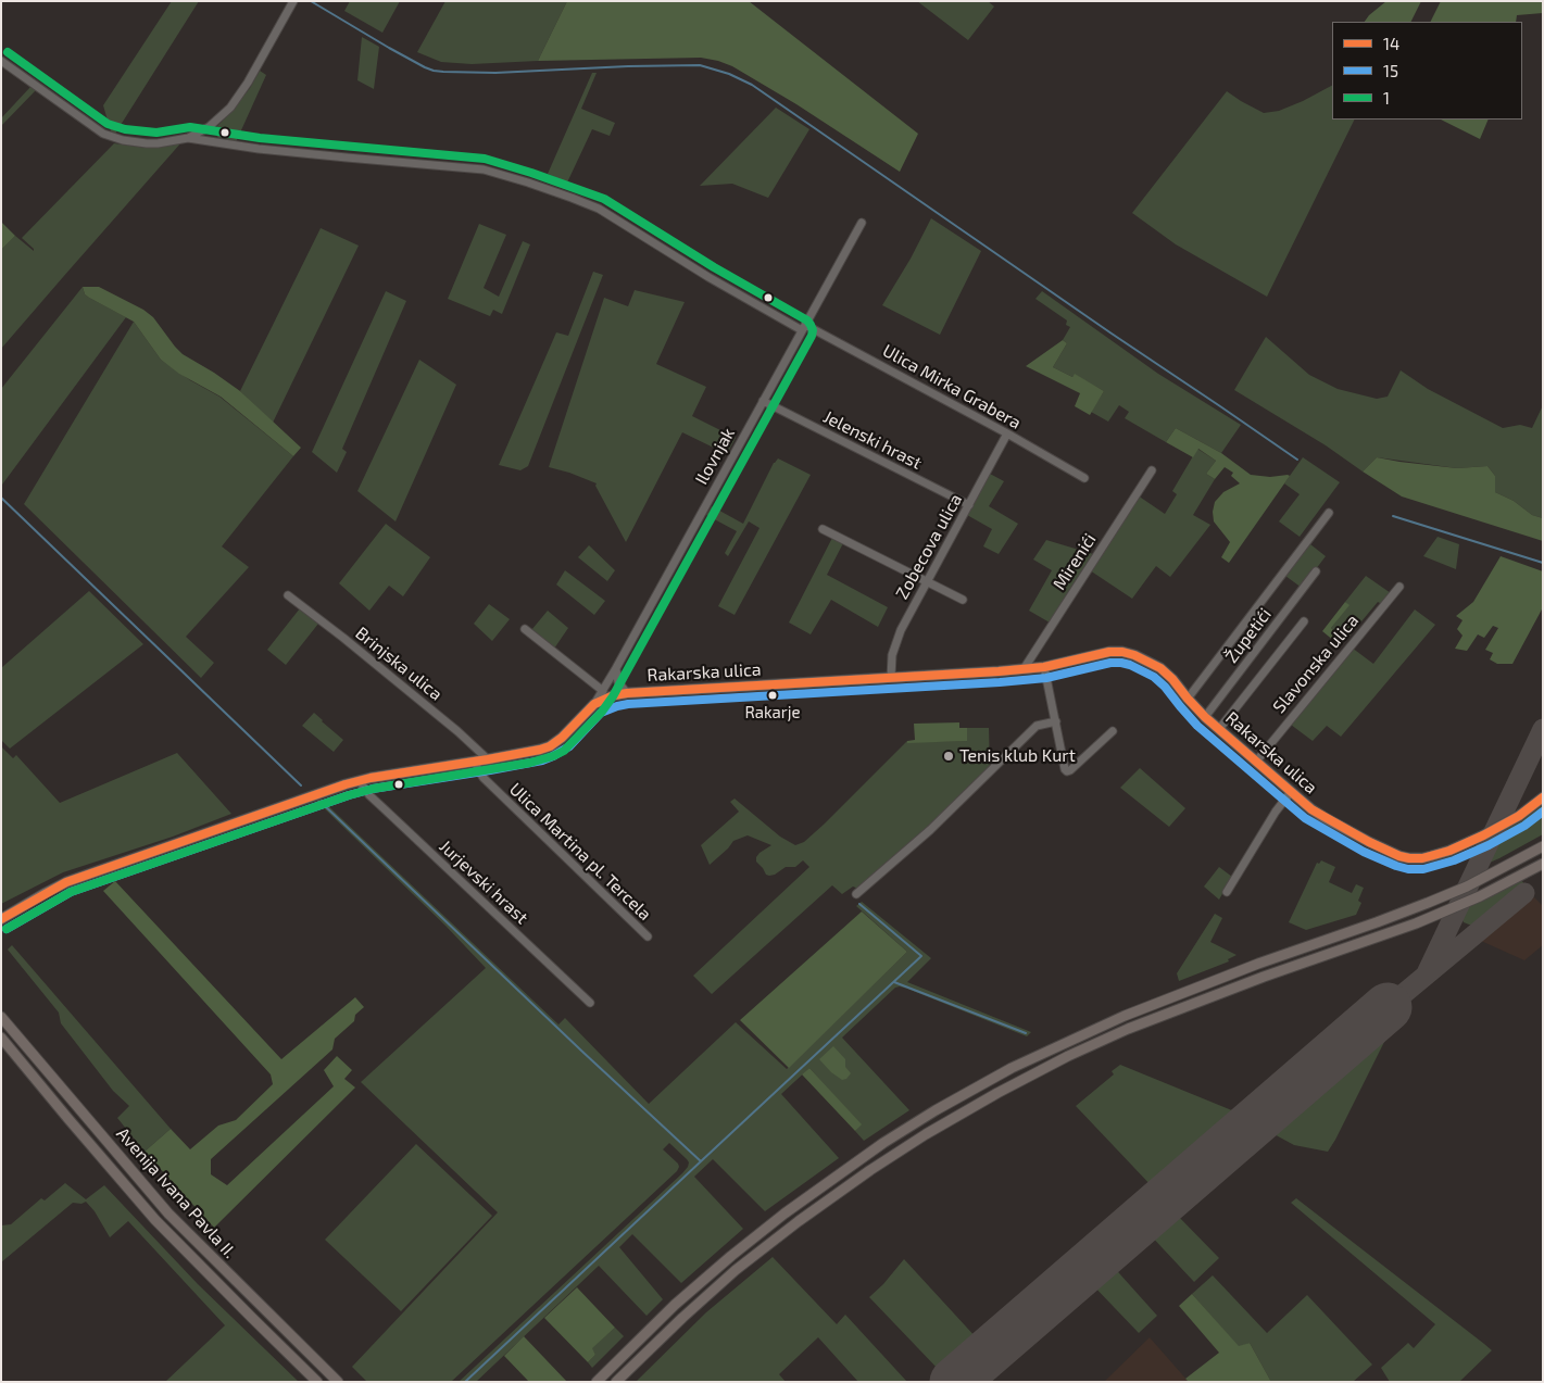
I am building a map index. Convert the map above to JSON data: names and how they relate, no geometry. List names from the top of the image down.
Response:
{
  "streets": {
    "main road": ["Rakarska ulica", "Avenija Ivana Pavla II."],
    "street": [
      "Ulica Mirka Grabera",
      "Jelenski hrast",
      "Ilovnjak",
      "Zobecova ulica",
      "Mirenići",
      "Župetići",
      "Brinjska ulica",
      "Slavonska ulica",
      "Ulica Martina pl. Tercela",
      "Jurjevski hrast"
    ]
  },
  "crossings": [
    ["Ulica Mirka Grabera", "Ilovnjak"],
    ["Ulica Mirka Grabera", "Zobecova ulica"],
    ["Jelenski hrast", "Ilovnjak"],
    ["Jelenski hrast", "Zobecova ulica"],
    ["Ilovnjak", "Rakarska ulica"],
    ["Zobecova ulica", "Rakarska ulica"],
    ["Mirenići", "Rakarska ulica"],
    ["Župetići", "Rakarska ulica"],
    ["Brinjska ulica", "Rakarska ulica"],
    ["Slavonska ulica", "Rakarska ulica"],
    ["Rakarska ulica", "Ulica Martina pl. Tercela"],
    ["Rakarska ulica", "Jurjevski hrast"]
  ],
  "places": ["Rakarje", "Tenis klub Kurt"],
  "lines": ["transit line 1", "transit line 14", "transit line 15"],
  "legend": ["14", "15", "1"]
}
